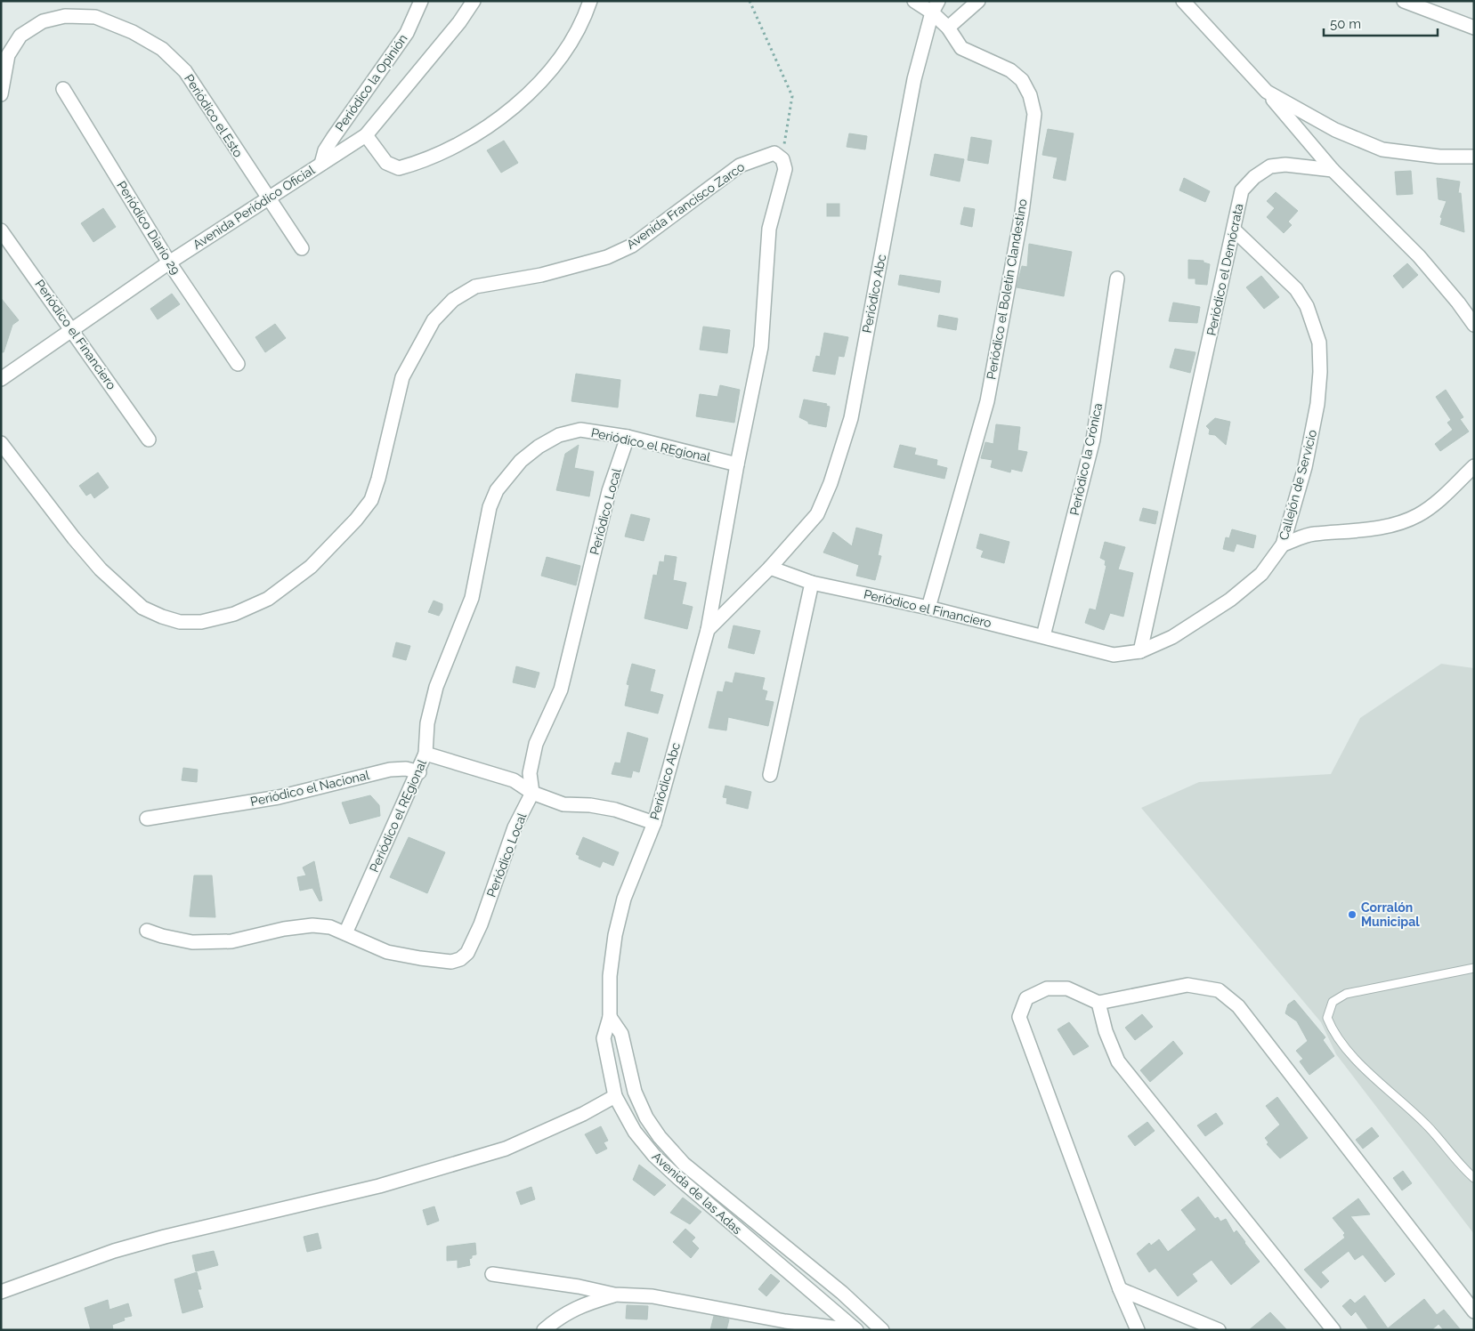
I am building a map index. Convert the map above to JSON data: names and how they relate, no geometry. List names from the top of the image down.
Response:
{
  "streets": {
    "street": [
      "Periódico la Opinión",
      "Periódico el Esto",
      "Avenida Francisco Zarco",
      "Avenida Periódico Oficial",
      "Periódico Diario 29",
      "Periódico el Demócrata",
      "Periódico el Boletín Clandestino",
      "Periódico Abc",
      "Periódico el Financiero",
      "Periódico el REgional",
      "Periódico la Crónica",
      "Callejón de Servicio",
      "Periódico Local",
      "Periódico el Nacional",
      "Avenida de las Adas"
    ]
  },
  "crossings": [
    ["Periódico la Opinión", "Avenida Periódico Oficial"],
    ["Periódico el Esto", "Avenida Periódico Oficial"],
    ["Avenida Periódico Oficial", "Periódico Diario 29"],
    ["Avenida Periódico Oficial", "Periódico el Financiero"],
    ["Periódico el Demócrata", "Callejón de Servicio"],
    ["Periódico el Boletín Clandestino", "Periódico Abc"],
    ["Periódico el Boletín Clandestino", "Periódico el Financiero"],
    ["Periódico Abc", "Avenida de las Adas"],
    ["Periódico el Financiero", "Periódico la Crónica"],
    ["Periódico el Financiero", "Callejón de Servicio"],
    ["Periódico el REgional", "Periódico Local"],
    ["Periódico el REgional", "Periódico el Nacional"],
    ["Periódico la Crónica", "Callejón de Servicio"]
  ],
  "places": ["Corralón Municipal"],
  "scale_bar": "50 m"
}
